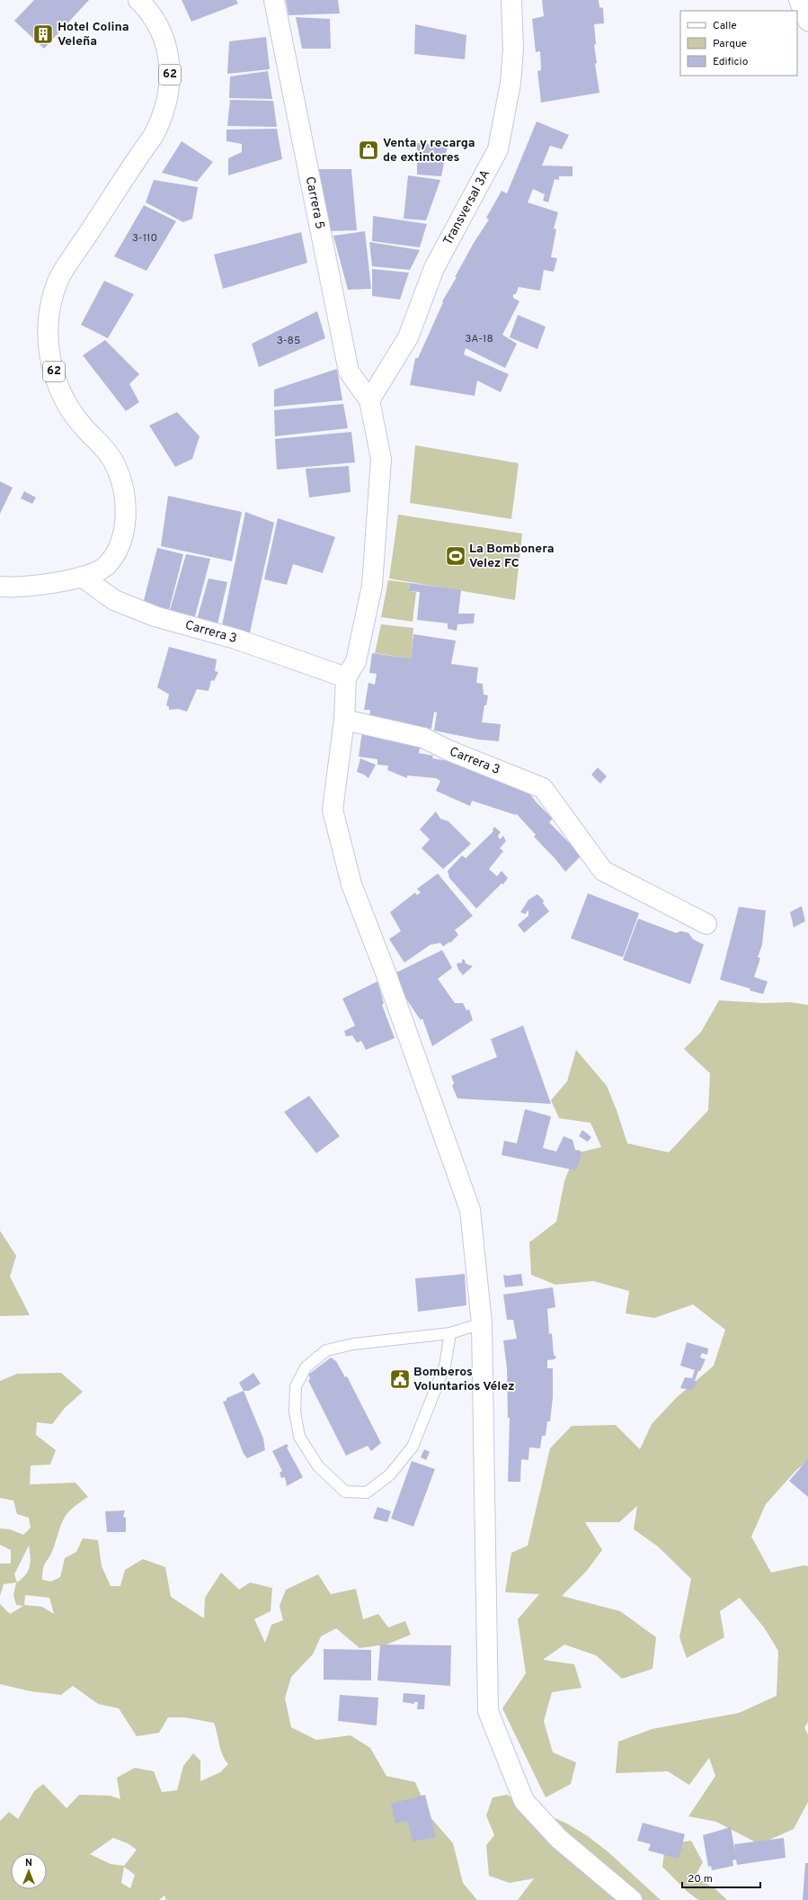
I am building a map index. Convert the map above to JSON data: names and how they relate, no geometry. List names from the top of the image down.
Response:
{
  "streets": {
    "street": [
      "62",
      "Carrera 5",
      "Transversal 3A",
      "Carrera 3"
    ]
  },
  "crossings": [
    ["62", "Carrera 3"],
    ["Carrera 5", "Transversal 3A"]
  ],
  "places": {
    "building": ["Hotel Colina Veleña"],
    "shop": ["Venta y recarga de extintores"],
    "sports": ["La Bombonera Velez FC"],
    "public building": ["Bomberos Voluntarios Vélez"]
  },
  "house_numbers": ["3-110", "3A-18", "3-85"],
  "legend": ["Calle", "Parque", "Edificio"],
  "scale_bar": "20 m",
  "north": "top"
}
